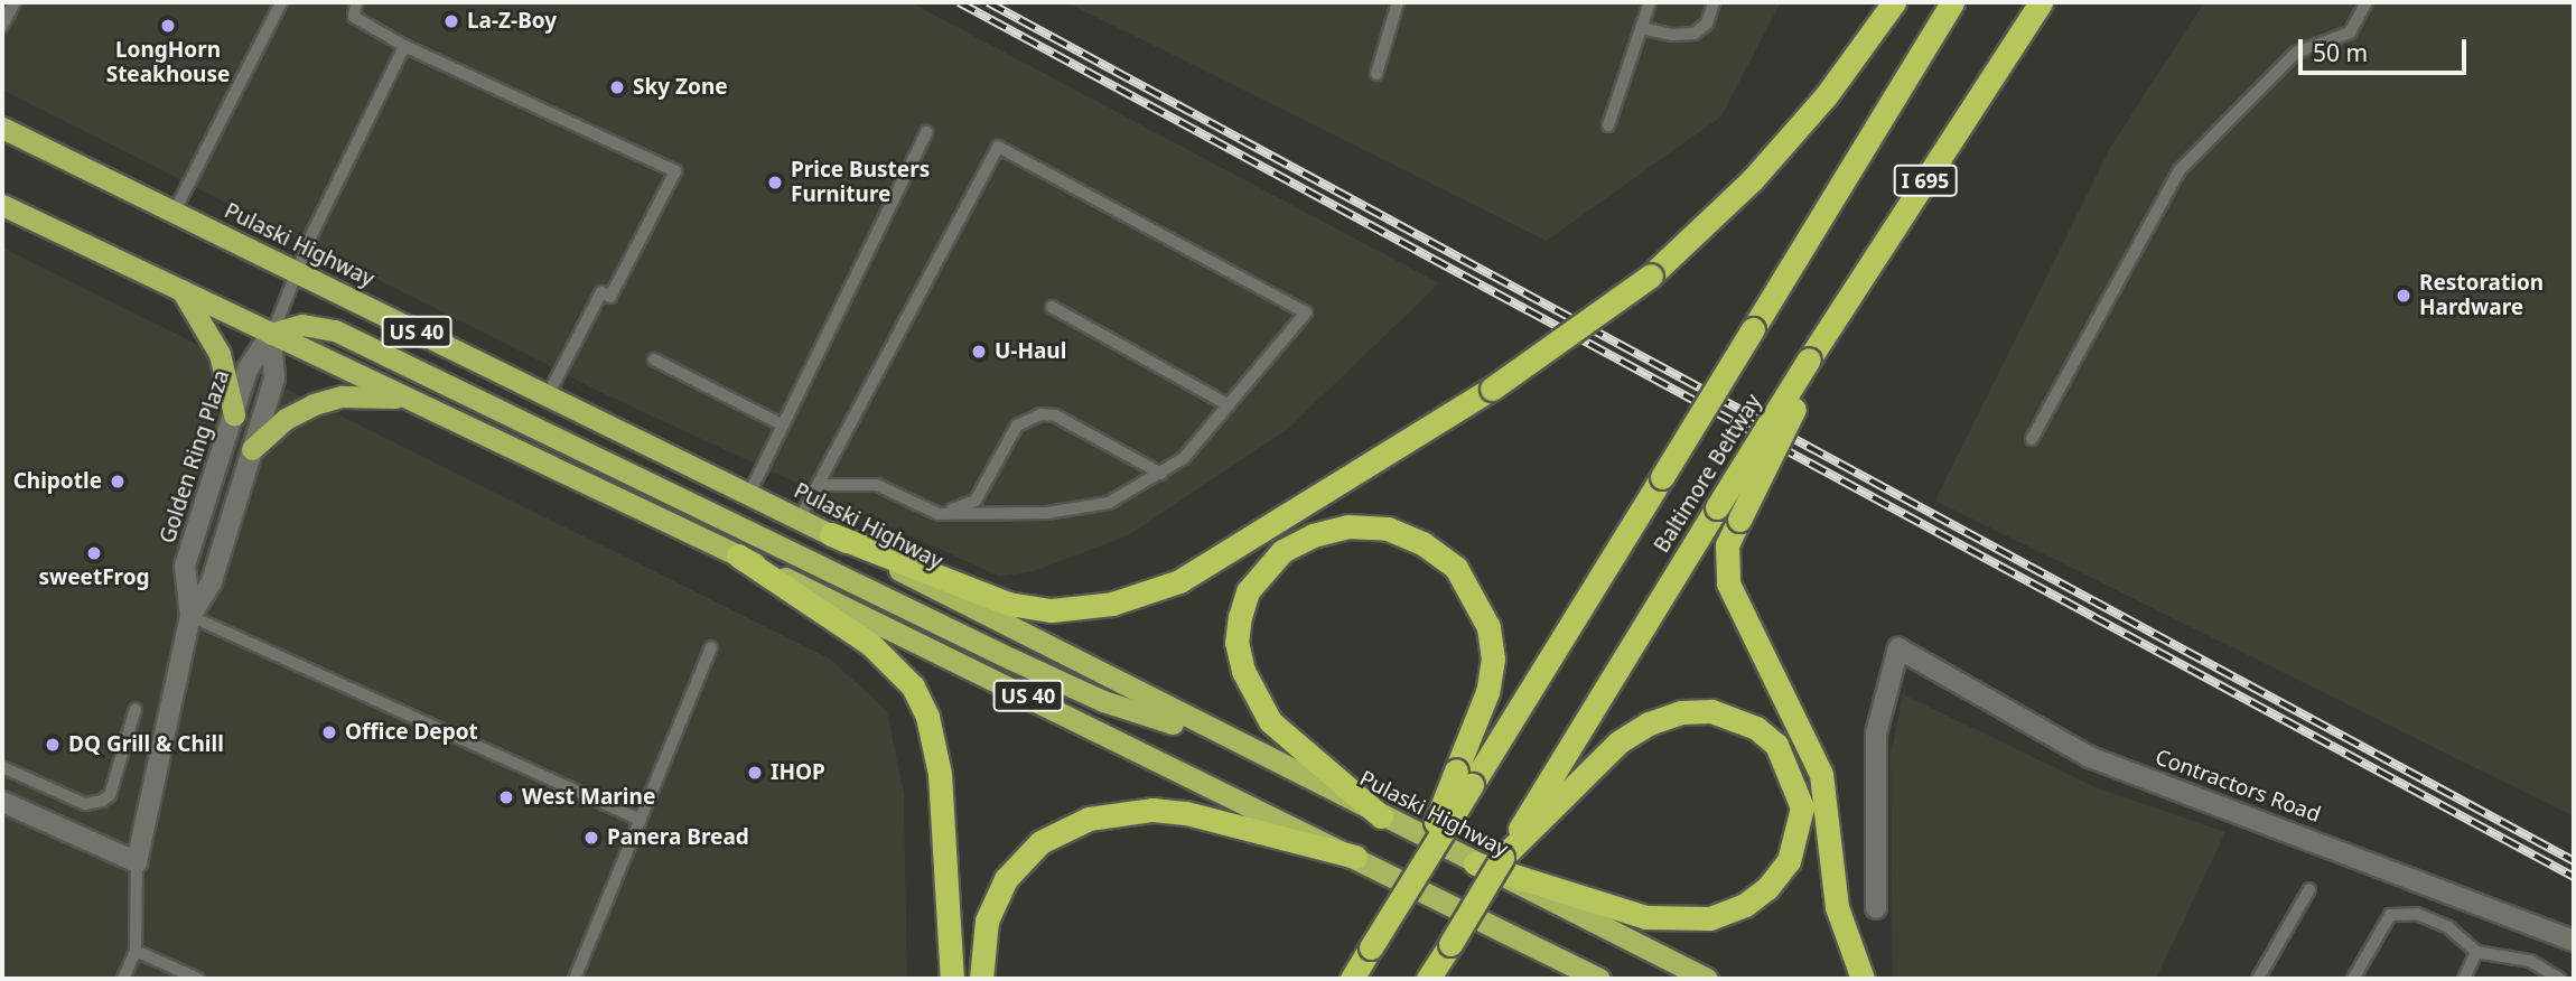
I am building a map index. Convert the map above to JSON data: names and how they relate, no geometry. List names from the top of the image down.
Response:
{
  "streets": {
    "highway": [
      "I 695",
      "Pulaski Highway",
      "US 40",
      "Baltimore Beltway"
    ],
    "street": ["Golden Ring Plaza", "Contractors Road"]
  },
  "crossings": [
    ["I 695", "Baltimore Beltway"],
    ["US 40", "Golden Ring Plaza"]
  ],
  "places": [
    "La-Z-Boy",
    "LongHorn Steakhouse",
    "Sky Zone",
    "Price Busters Furniture",
    "Restoration Hardware",
    "U-Haul",
    "Chipotle",
    "sweetFrog",
    "Office Depot",
    "DQ Grill & Chill",
    "IHOP",
    "West Marine",
    "Panera Bread"
  ],
  "scale_bar": "50 m"
}
